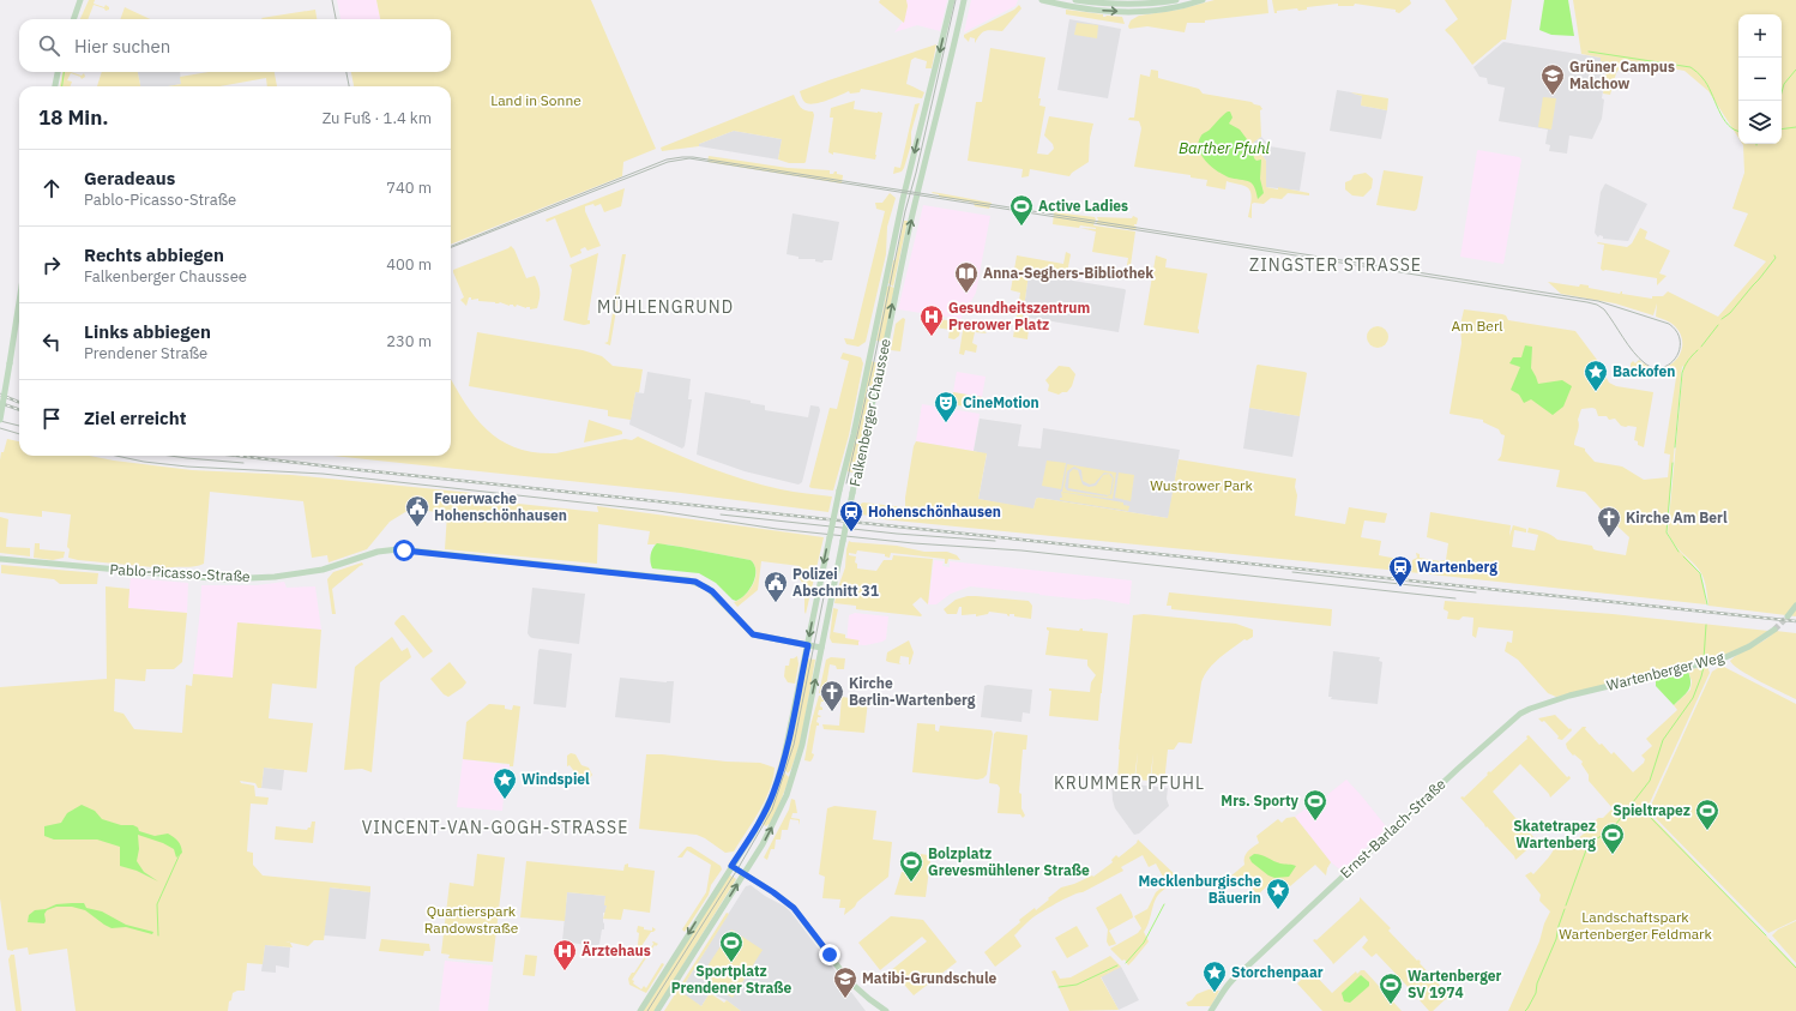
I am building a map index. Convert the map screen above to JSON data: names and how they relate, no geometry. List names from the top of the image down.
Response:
{
  "streets": {
    "main road": [
      "Falkenberger Chaussee",
      "Pablo-Picasso-Straße",
      "Wartenberger Weg",
      "Ernst-Barlach-Straße"
    ]
  },
  "crossings": [
    ["Falkenberger Chaussee", "Pablo-Picasso-Straße"],
    ["Wartenberger Weg", "Ernst-Barlach-Straße"]
  ],
  "districts": [
    "ZINGSTER STRASSE",
    "MÜHLENGRUND",
    "KRUMMER PFUHL",
    "VINCENT-VAN-GOGH-STRASSE"
  ],
  "water": ["Barther Pfuhl"],
  "parks": [
    "Land in Sonne",
    "Am Berl",
    "Wustrower Park",
    "Quartierspark Randowstraße",
    "Landschaftspark Wartenberger Feldmark"
  ],
  "places": {
    "school or university": ["Grüner Campus Malchow", "Matibi-Grundschule"],
    "sports": [
      "Active Ladies",
      "Mrs. Sporty",
      "Spieltrapez",
      "Skatetrapez Wartenberg",
      "Bolzplatz Grevesmühlener Straße",
      "Sportplatz Prendener Straße",
      "Wartenberger SV 1974"
    ],
    "library": ["Anna-Seghers-Bibliothek"],
    "hospital": ["Gesundheitszentrum Prerower Platz", "Ärztehaus"],
    "place": [
      "Backofen",
      "Windspiel",
      "Mecklenburgische Bäuerin",
      "Storchenpaar"
    ],
    "theatre": ["CineMotion"],
    "public building": ["Feuerwache Hohenschönhausen", "Polizei Abschnitt 31"],
    "station": ["Hohenschönhausen", "Wartenberg"],
    "church": ["Kirche Am Berl", "Kirche Berlin-Wartenberg"]
  },
  "page": {
    "map_buttons": ["+", "−"],
    "search": "Hier suchen",
    "heading": ["18 Min.", "Zu Fuß · 1.4 km"],
    "list": [
      ["Geradeaus", "Pablo-Picasso-Straße", "740 m"],
      ["Rechts abbiegen", "Falkenberger Chaussee", "400 m"],
      ["Links abbiegen", "Prendener Straße", "230 m"],
      "Ziel erreicht"
    ]
  }
}
